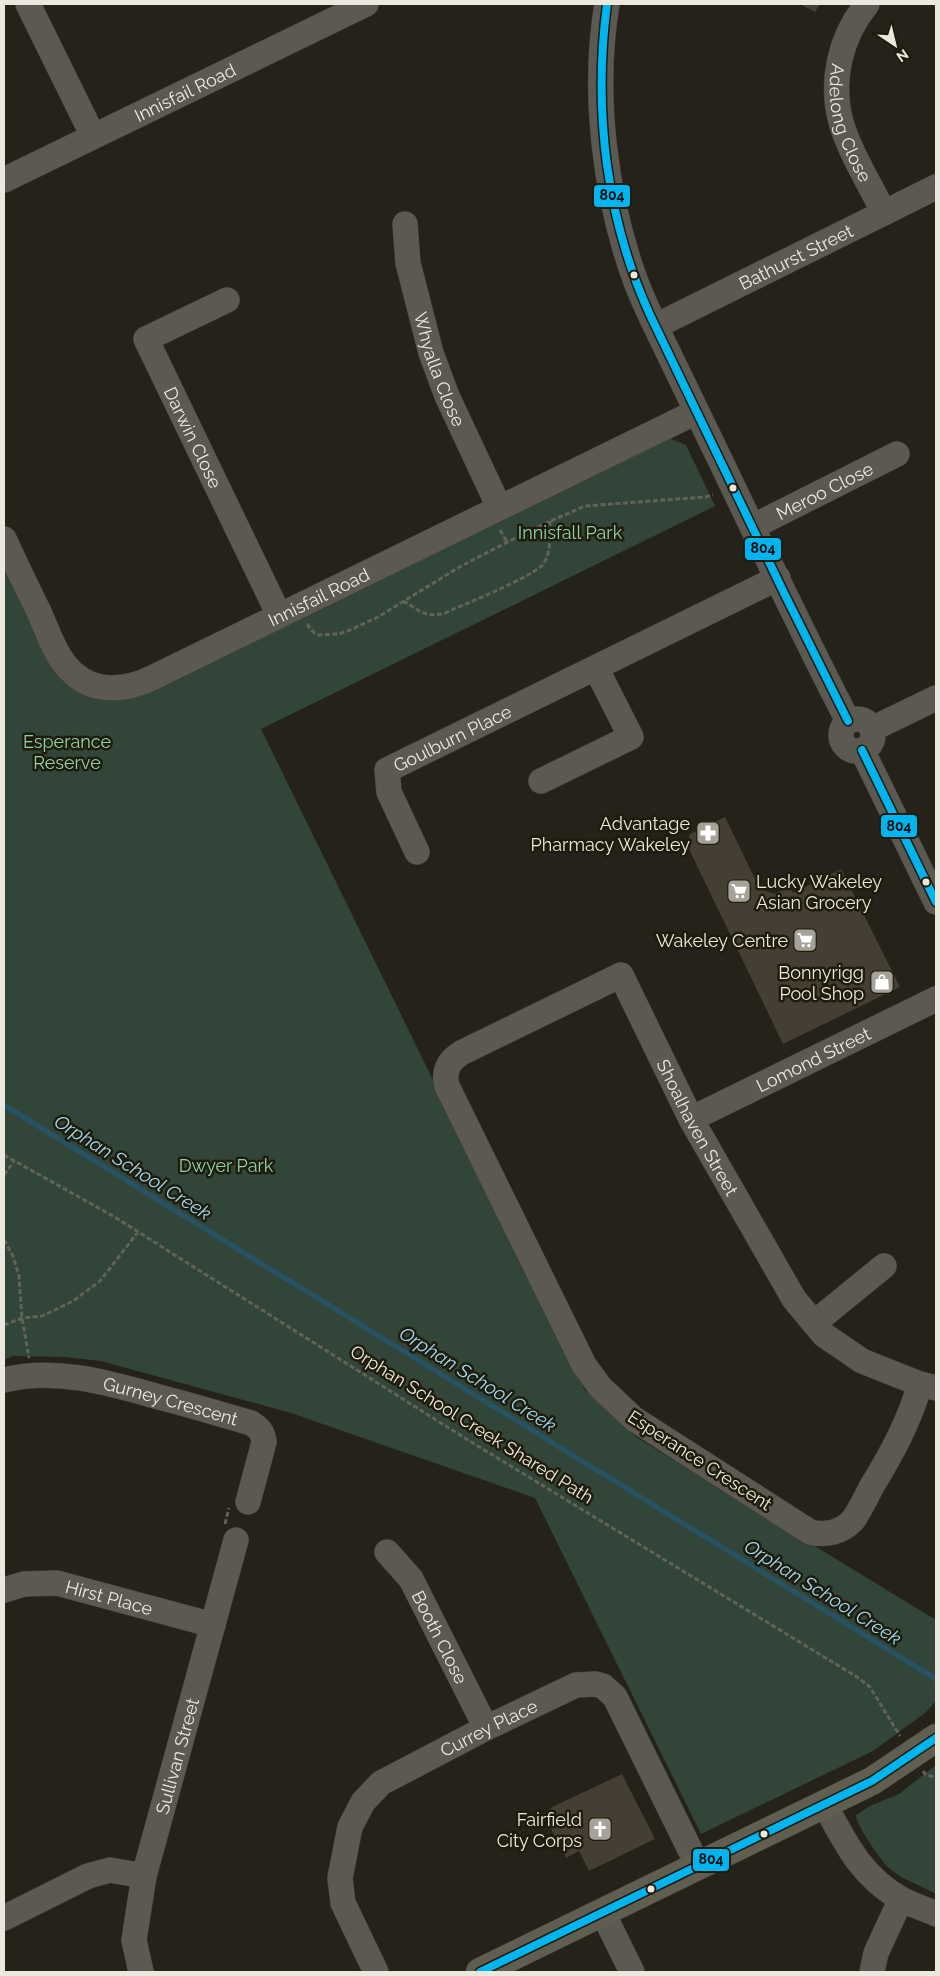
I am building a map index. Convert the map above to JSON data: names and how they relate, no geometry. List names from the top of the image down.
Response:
{
  "streets": {
    "street": [
      "Innisfail Road",
      "Adelong Close",
      "Bathurst Street",
      "Whyalla Close",
      "Darwin Close",
      "Meroo Close",
      "Goulburn Place",
      "Lomond Street",
      "Shoalhaven Street",
      "Gurney Crescent",
      "Esperance Crescent",
      "Hirst Place",
      "Booth Close",
      "Currey Place",
      "Sullivan Street"
    ],
    "path": ["Orphan School Creek Shared Path"]
  },
  "crossings": [
    ["Innisfail Road", "Whyalla Close"],
    ["Innisfail Road", "Darwin Close"],
    ["Adelong Close", "Bathurst Street"],
    ["Lomond Street", "Shoalhaven Street"],
    ["Shoalhaven Street", "Esperance Crescent"],
    ["Hirst Place", "Sullivan Street"],
    ["Booth Close", "Currey Place"]
  ],
  "water": ["Orphan School Creek"],
  "parks": ["Innisfall Park", "Esperance Reserve", "Dwyer Park"],
  "places": {
    "pharmacy": ["Advantage Pharmacy Wakeley"],
    "supermarket": ["Lucky Wakeley Asian Grocery", "Wakeley Centre"],
    "shop": ["Bonnyrigg Pool Shop"],
    "church": ["Fairfield City Corps"]
  },
  "lines": ["transit line 804"],
  "north": "bottom right"
}
